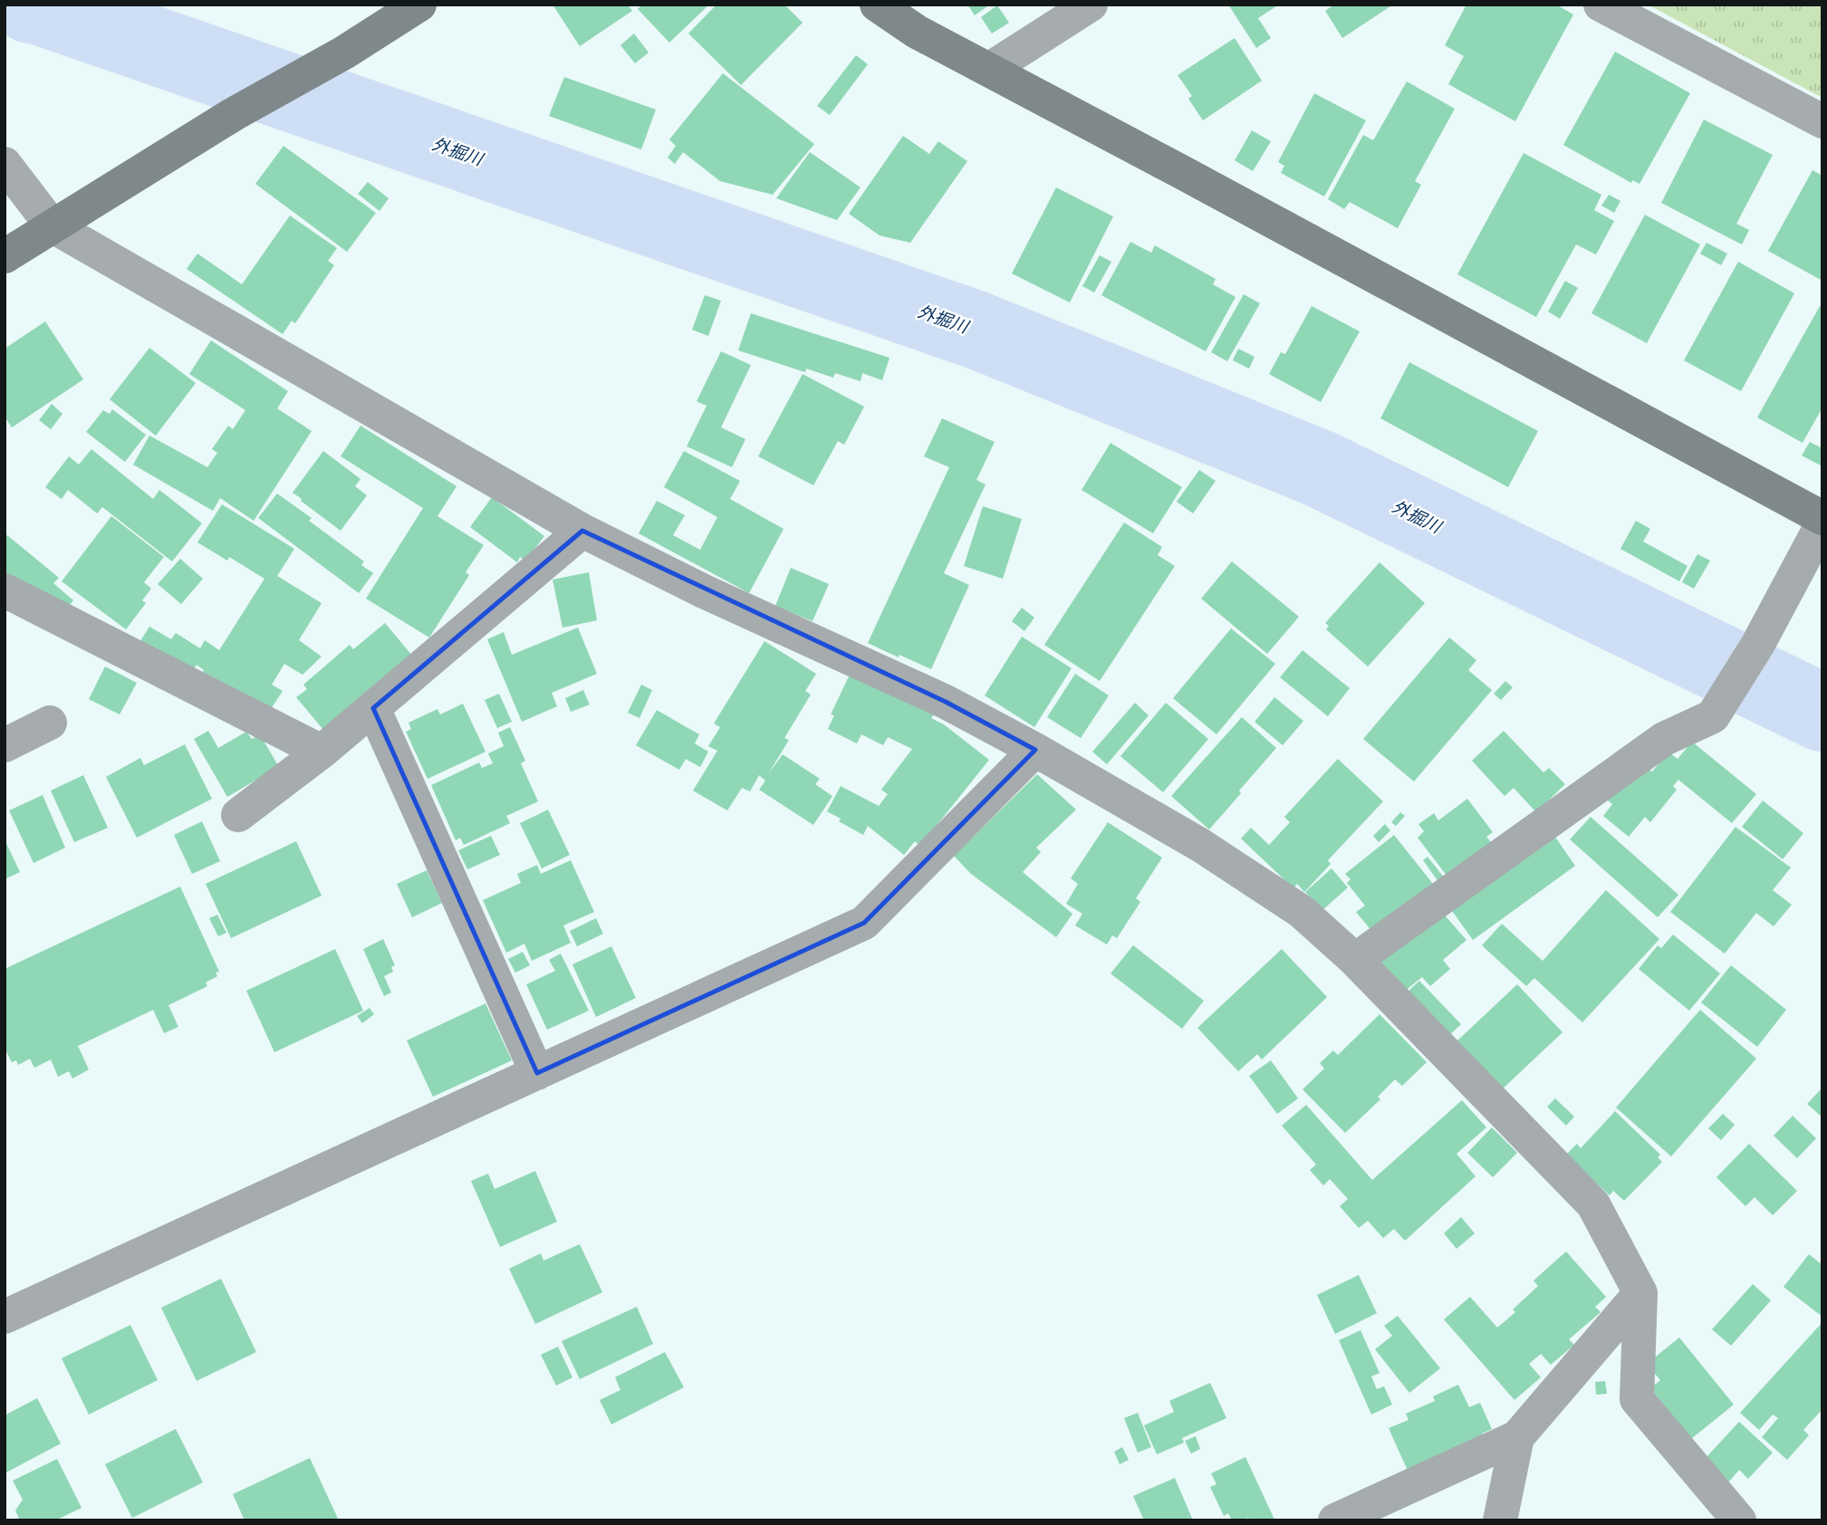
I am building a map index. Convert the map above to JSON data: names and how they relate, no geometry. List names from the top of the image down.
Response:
{
  "water": ["外掘川"]
}
